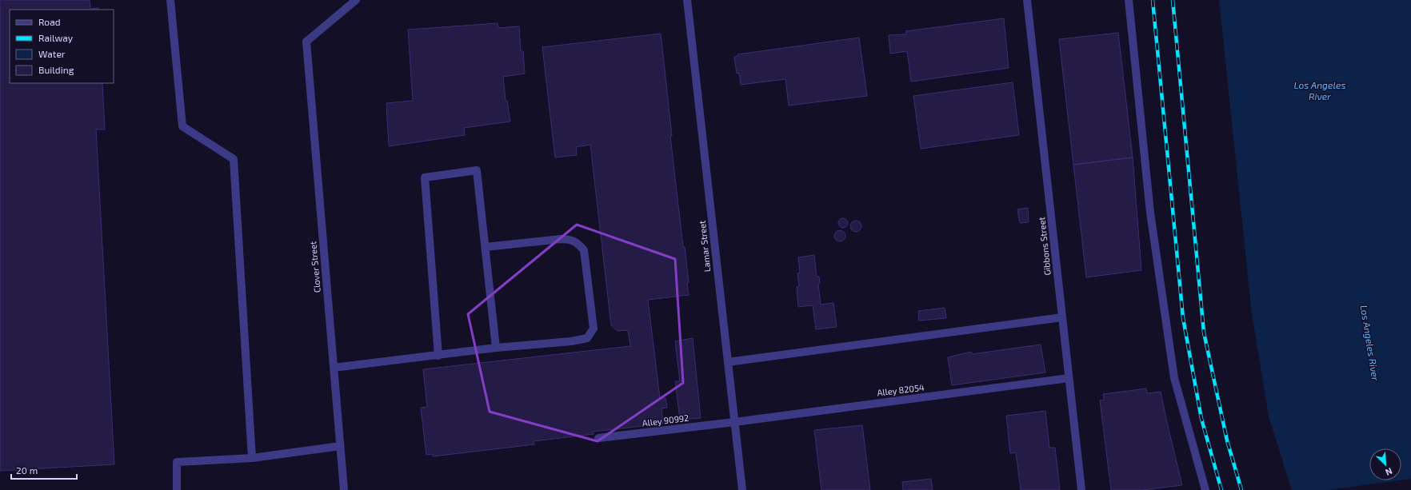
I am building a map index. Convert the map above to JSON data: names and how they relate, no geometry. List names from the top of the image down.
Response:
{
  "streets": {
    "street": [
      "Lamar Street",
      "Gibbons Street",
      "Clover Street",
      "Alley 82054",
      "Alley 90992"
    ]
  },
  "crossings": [
    ["Lamar Street", "Alley 82054"],
    ["Lamar Street", "Alley 90992"],
    ["Gibbons Street", "Alley 82054"],
    ["Alley 82054", "Alley 90992"]
  ],
  "water": ["Los Angeles River"],
  "legend": [
    "Road",
    "Railway",
    "Water",
    "Building"
  ],
  "scale_bar": "20 m",
  "north": "bottom right"
}
